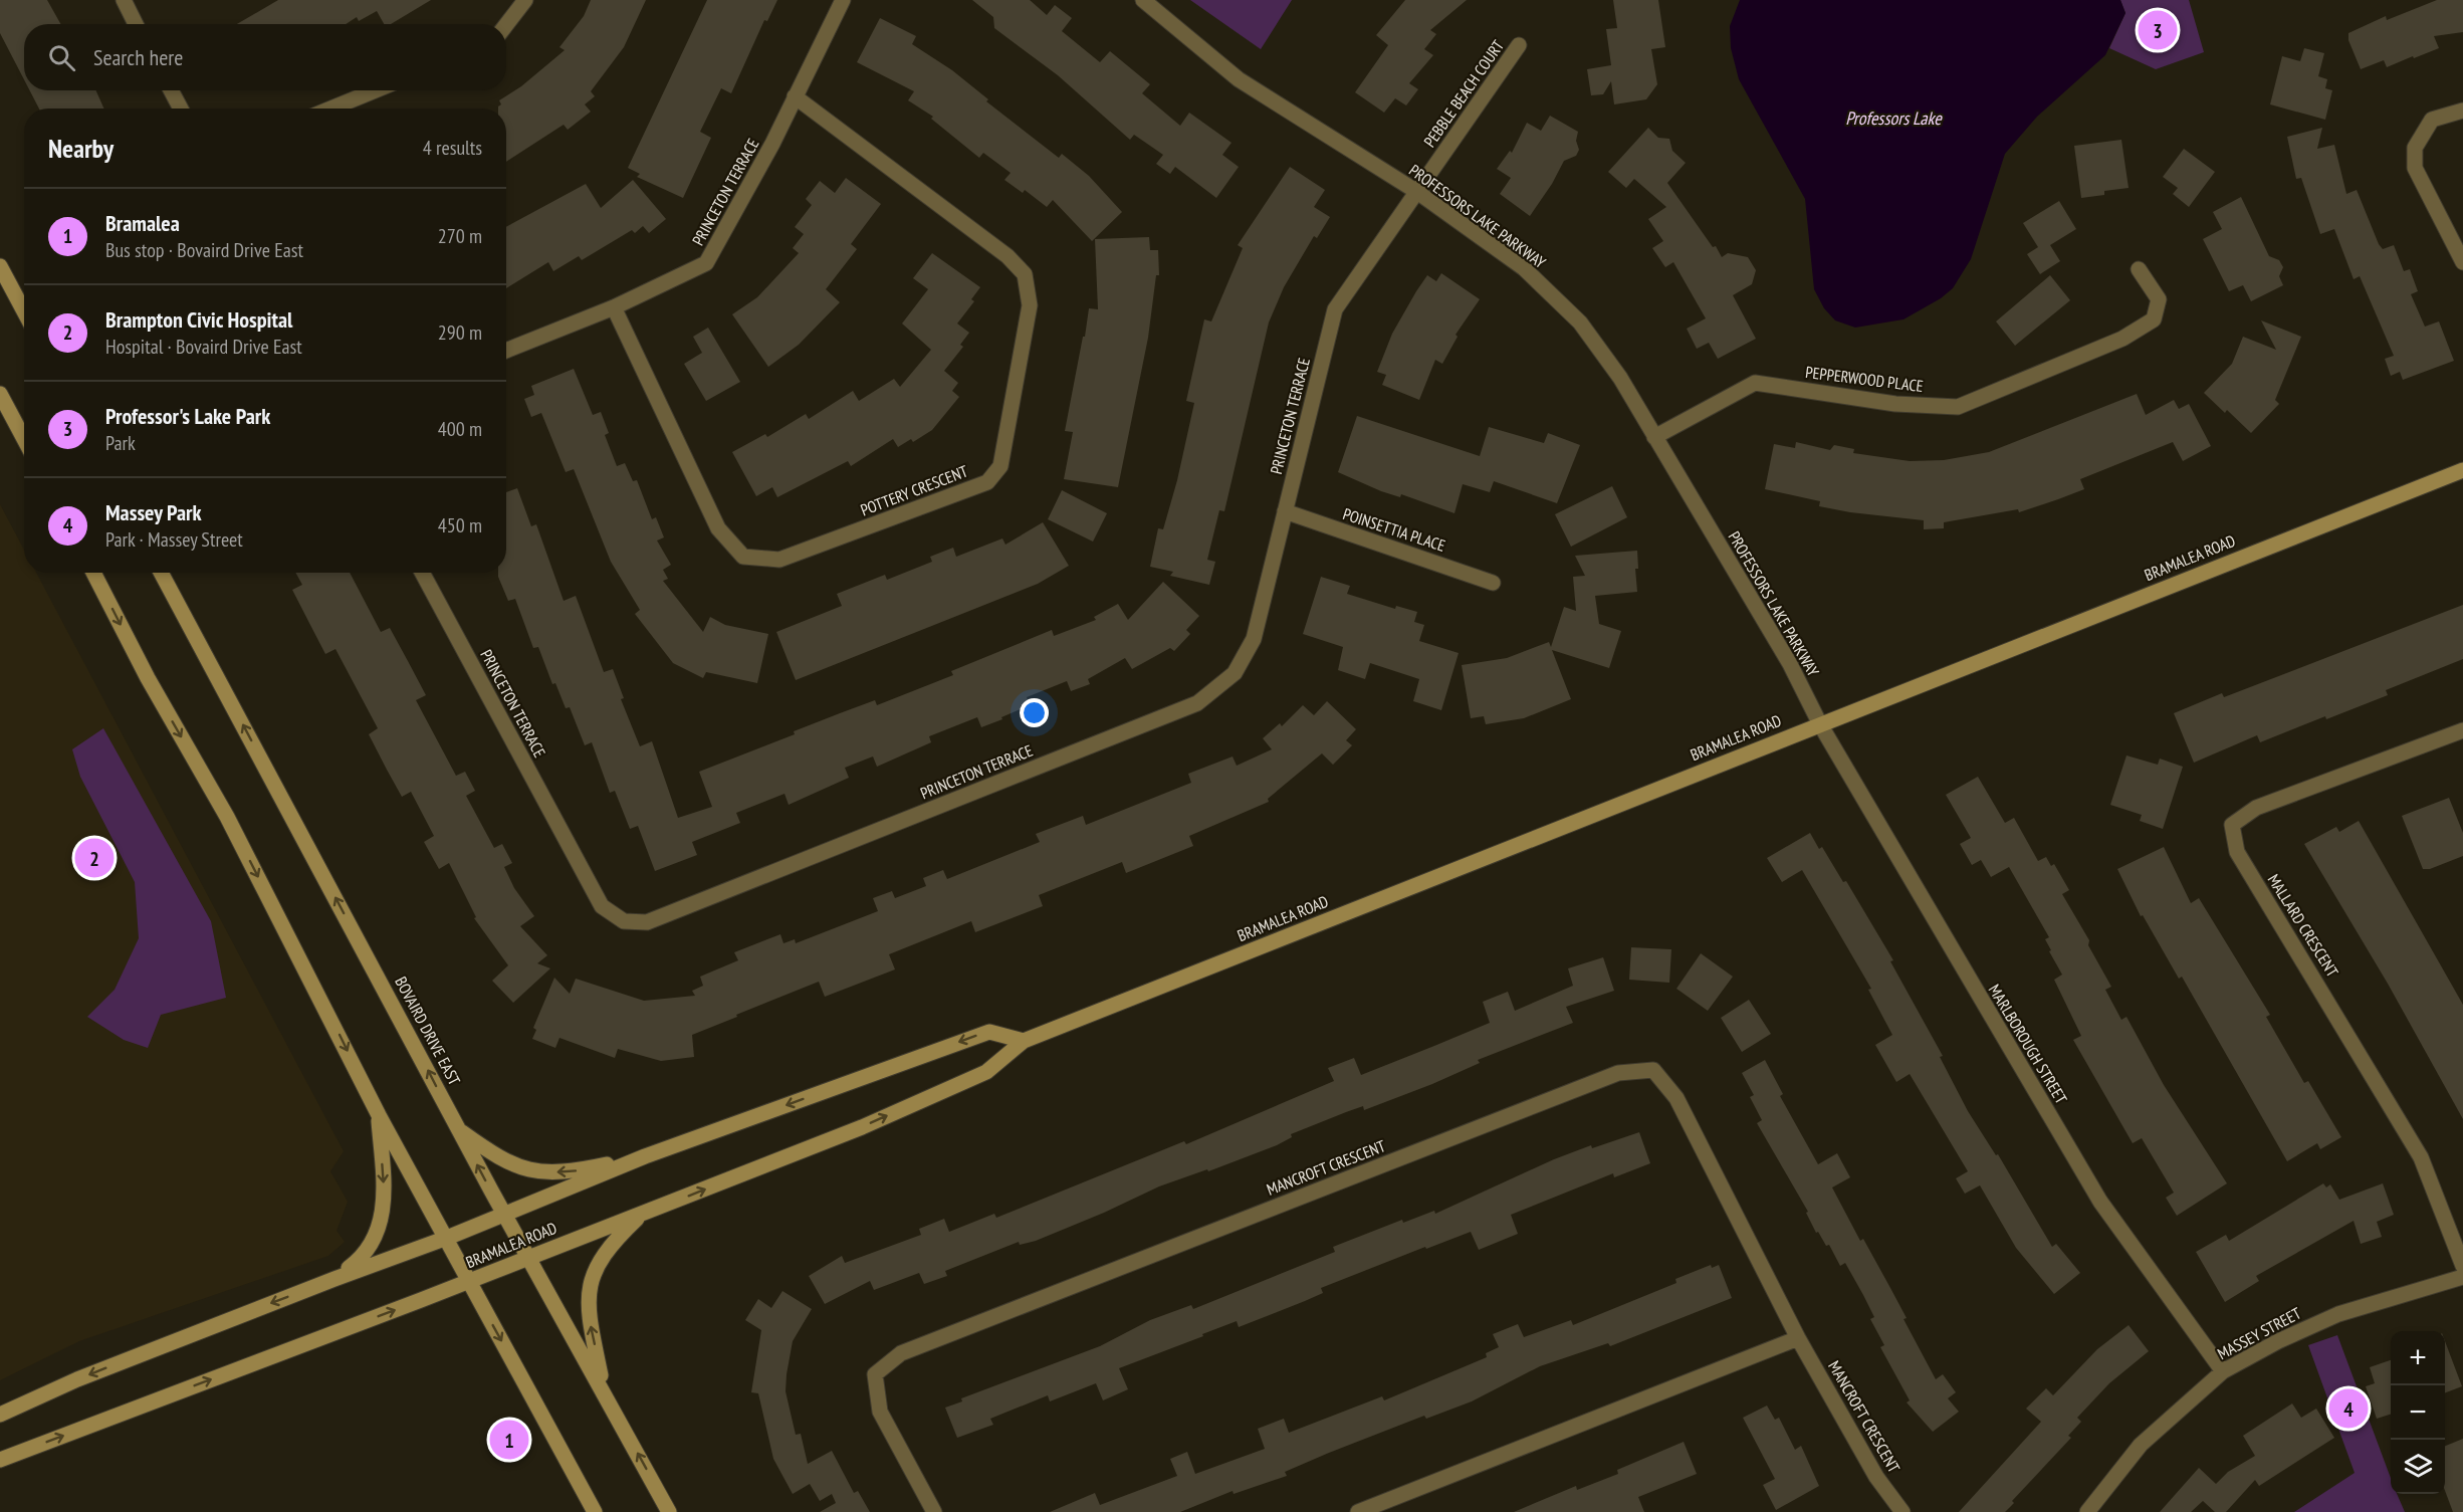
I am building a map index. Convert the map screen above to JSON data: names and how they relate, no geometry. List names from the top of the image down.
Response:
{
  "streets": {
    "main road": ["BRAMALEA ROAD", "BOVAIRD DRIVE EAST"],
    "street": [
      "PEBBLE BEACH COURT",
      "PRINCETON TERRACE",
      "PROFESSORS LAKE PARKWAY",
      "PEPPERWOOD PLACE",
      "POTTERY CRESCENT",
      "POINSETTIA PLACE",
      "MALLARD CRESCENT",
      "MARLBOROUGH STREET",
      "MANCROFT CRESCENT",
      "MASSEY STREET"
    ]
  },
  "crossings": [
    ["PEBBLE BEACH COURT", "PRINCETON TERRACE"],
    ["PEBBLE BEACH COURT", "PROFESSORS LAKE PARKWAY"],
    ["PRINCETON TERRACE", "PROFESSORS LAKE PARKWAY"],
    ["PRINCETON TERRACE", "POTTERY CRESCENT"],
    ["PRINCETON TERRACE", "POINSETTIA PLACE"],
    ["PROFESSORS LAKE PARKWAY", "PEPPERWOOD PLACE"],
    ["PROFESSORS LAKE PARKWAY", "BRAMALEA ROAD"],
    ["PROFESSORS LAKE PARKWAY", "MARLBOROUGH STREET"],
    ["BRAMALEA ROAD", "BOVAIRD DRIVE EAST"],
    ["BRAMALEA ROAD", "MARLBOROUGH STREET"],
    ["MARLBOROUGH STREET", "MASSEY STREET"]
  ],
  "water": ["Professors Lake"],
  "page": {
    "pins": [
      "3",
      "2",
      "4",
      "1"
    ],
    "search": "Search here",
    "heading": ["Nearby", "4 results"],
    "list": [
      {
        "mark": "1",
        "name": "Bramalea",
        "note": "Bus stop · Bovaird Drive East",
        "value": "270 m"
      },
      {
        "mark": "2",
        "name": "Brampton Civic Hospital",
        "note": "Hospital · Bovaird Drive East",
        "value": "290 m"
      },
      {
        "mark": "3",
        "name": "Professor's Lake Park",
        "note": "Park",
        "value": "400 m"
      },
      {
        "mark": "4",
        "name": "Massey Park",
        "note": "Park · Massey Street",
        "value": "450 m"
      }
    ],
    "map_buttons": ["+", "−"]
  }
}
